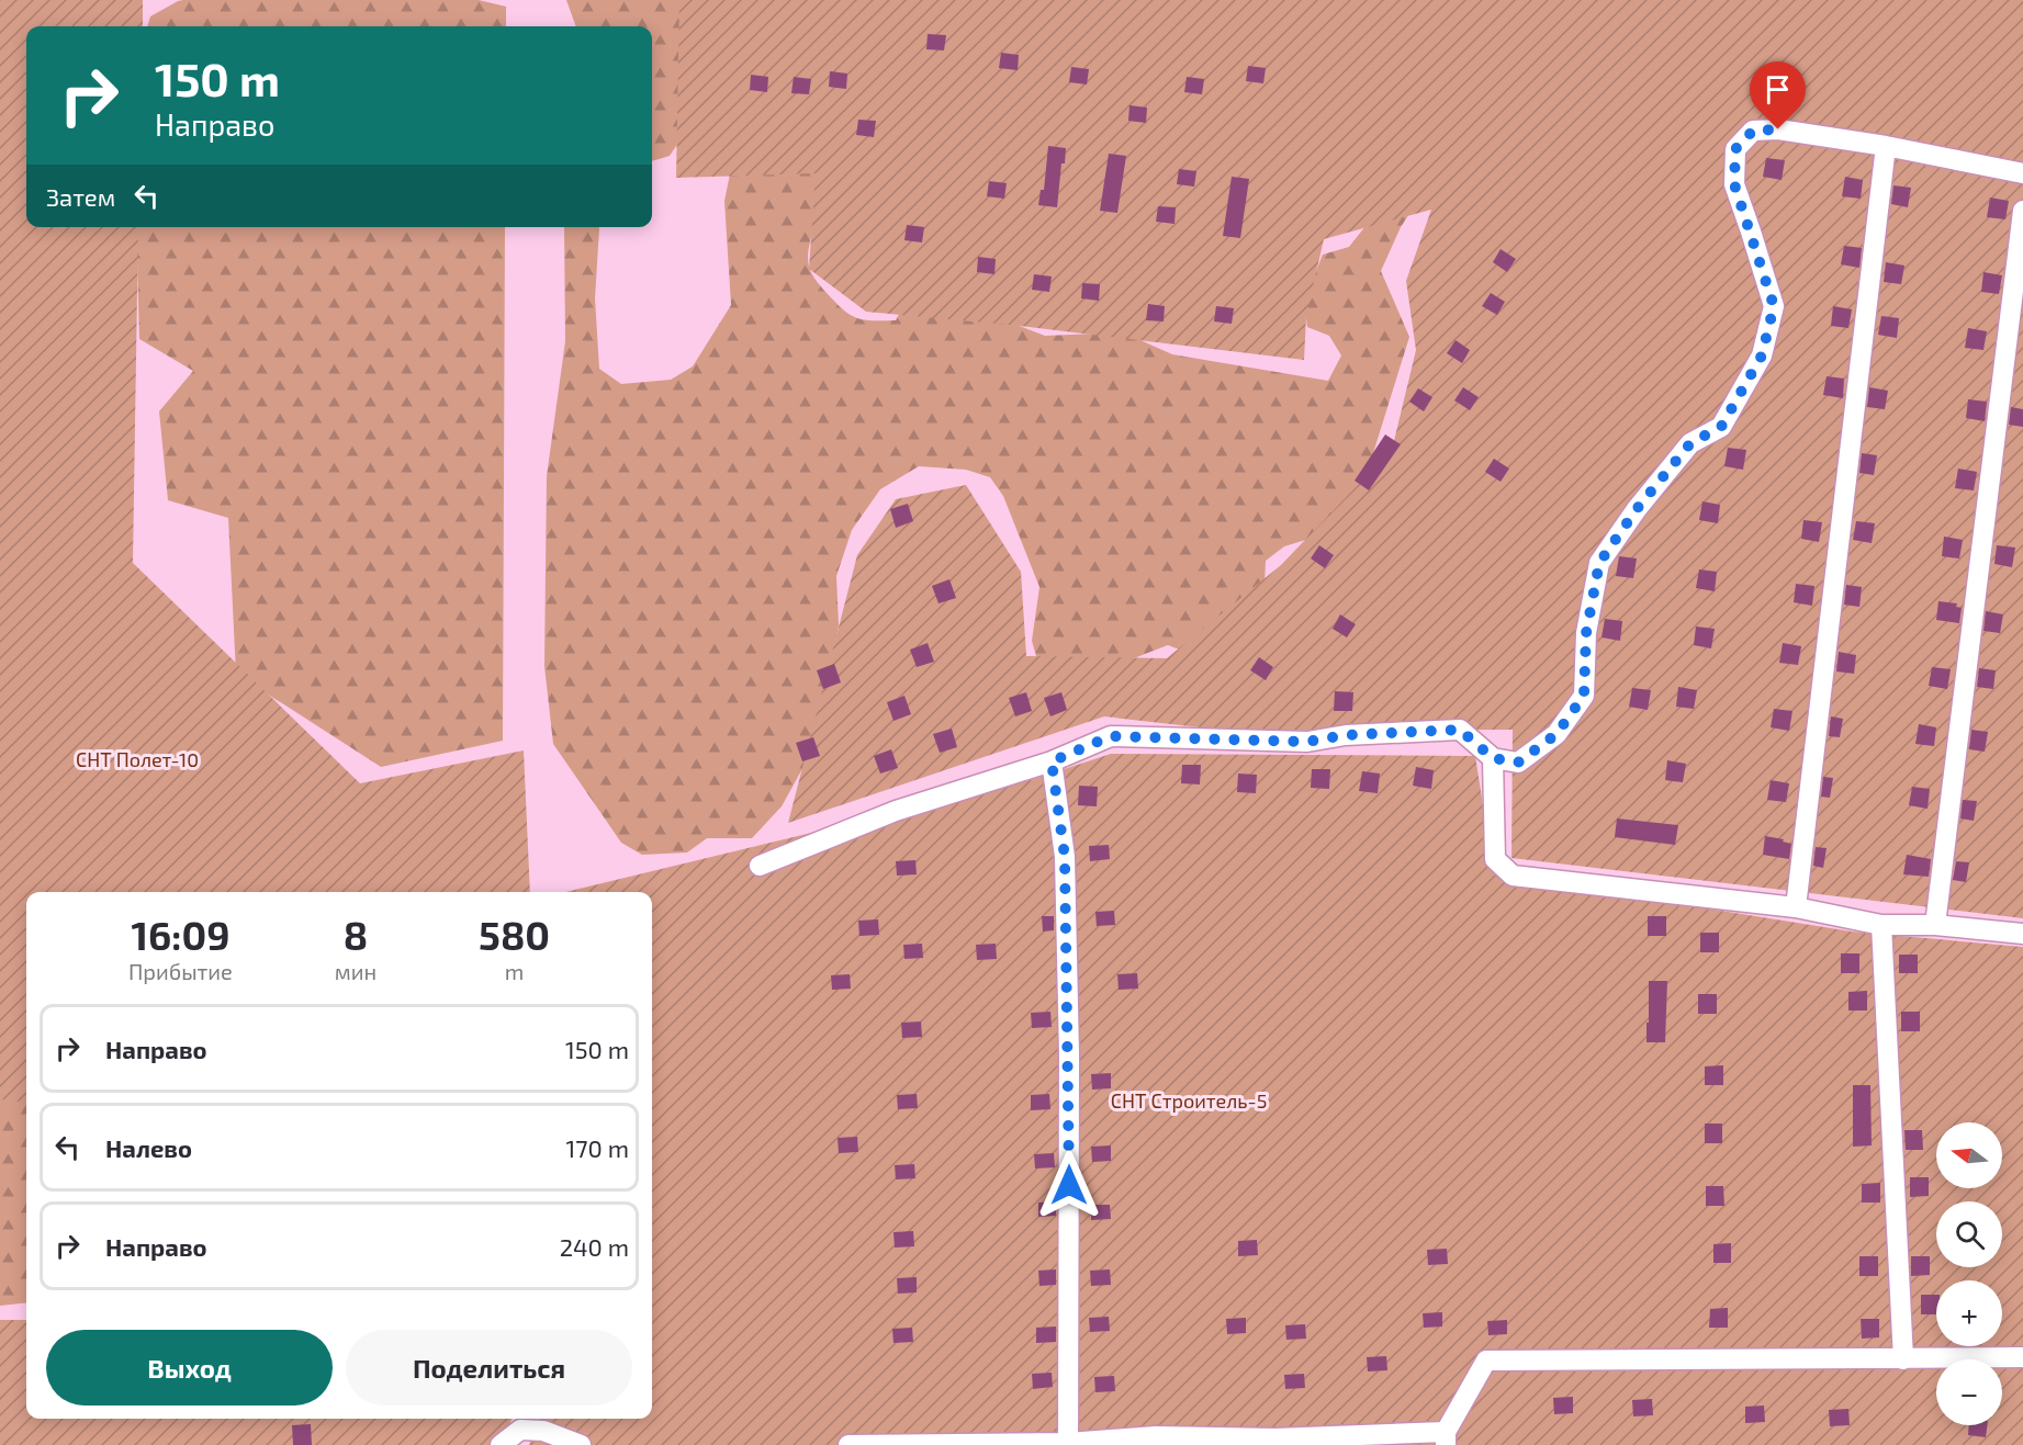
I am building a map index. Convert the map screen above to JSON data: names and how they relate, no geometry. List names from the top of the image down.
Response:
{
  "parks": ["СНТ Полет-10", "СНТ Строитель-5"],
  "north": "left",
  "page": {
    "turn": ["150 m", "Направо"],
    "then": "Затем",
    "eta": [
      "16:09",
      "Прибытие",
      "8",
      "мин",
      "580",
      "m"
    ],
    "list": [
      {
        "name": "Направо",
        "value": "150 m"
      },
      {
        "name": "Налево",
        "value": "170 m"
      },
      {
        "name": "Направо",
        "value": "240 m"
      }
    ],
    "map_buttons": ["+", "−"],
    "buttons": ["Выход", "Поделиться"]
  }
}
